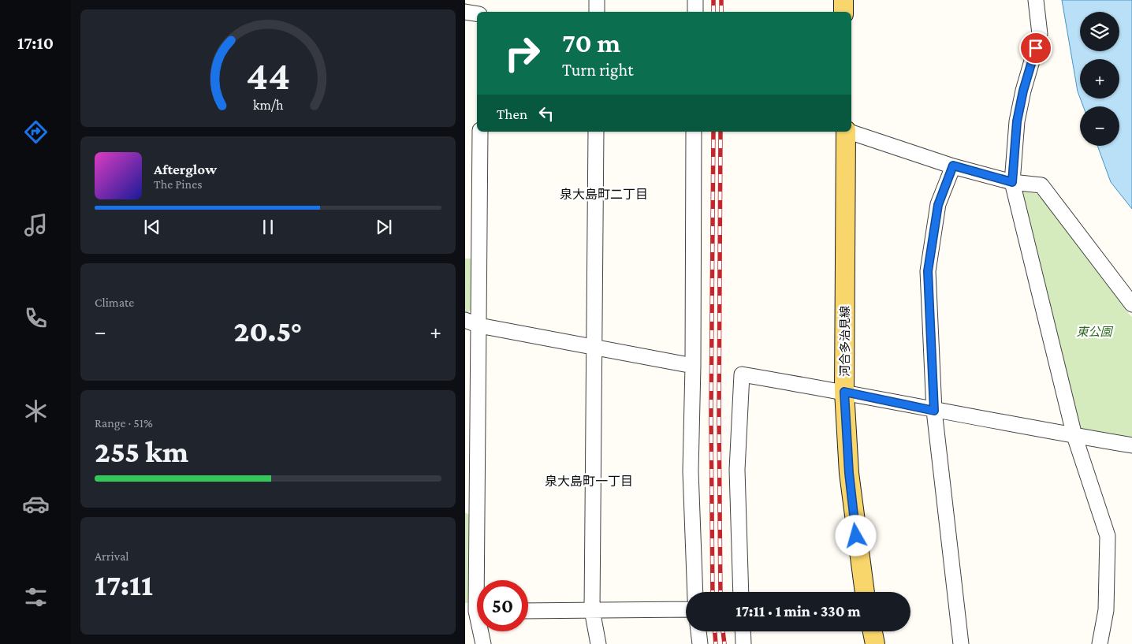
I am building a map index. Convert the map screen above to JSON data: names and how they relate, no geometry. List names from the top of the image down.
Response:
{
  "streets": {
    "main road": ["河合多治見線"]
  },
  "districts": ["泉大島町二丁目", "泉大島町一丁目"],
  "parks": ["東公園"],
  "page": {
    "tabs": "17:10",
    "map_buttons": ["+", "−"],
    "turn": ["70 m", "Turn right"],
    "then": "Then",
    "song": ["Afterglow", "The Pines"],
    "tile": [
      "Climate",
      ["Range · 51%", "255 km"],
      ["Arrival", "17:11"]
    ],
    "heat": ["−", "20.5°", "+"],
    "limit": "50",
    "trip": "17:11 · 1 min · 330 m",
    "gauge": ["44", "km/h"]
  }
}
